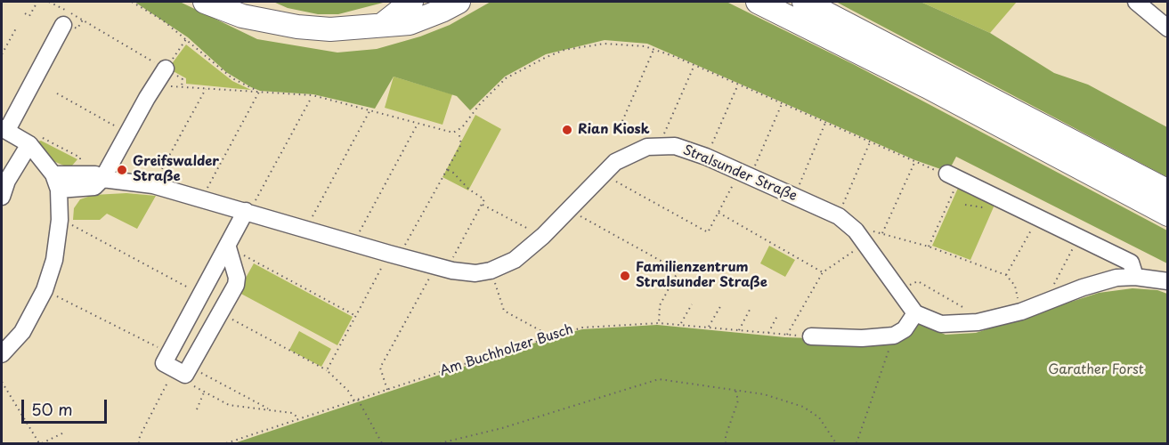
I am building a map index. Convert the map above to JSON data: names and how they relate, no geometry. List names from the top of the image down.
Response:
{
  "streets": {
    "street": ["Stralsunder Straße"],
    "path": ["Am Buchholzer Busch"]
  },
  "parks": ["Garather Forst"],
  "places": ["Rian Kiosk", "Greifswalder Straße", "Familienzentrum Stralsunder Straße"],
  "scale_bar": "50 m"
}
